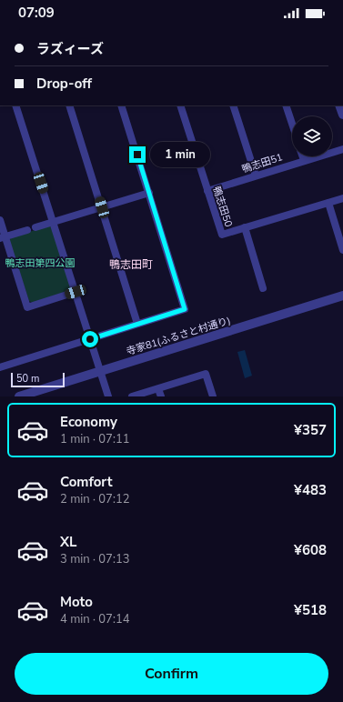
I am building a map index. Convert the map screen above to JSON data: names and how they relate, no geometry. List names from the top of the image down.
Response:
{
  "streets": {
    "street": ["鴨志田51", "鴨志田50", "寺家81(ふるさと村通り)"]
  },
  "crossings": [
    ["鴨志田51", "鴨志田50"]
  ],
  "districts": ["鴨志田町"],
  "parks": ["鴨志田第四公園"],
  "scale_bar": "50 m",
  "page": {
    "status": "07:09",
    "banner": ["ラズィーズ", "Drop-off"],
    "bubble": "1 min",
    "scale": "50 m",
    "list": [
      {
        "name": "Economy",
        "note": "1 min · 07:11",
        "value": "¥357"
      },
      {
        "name": "Comfort",
        "note": "2 min · 07:12",
        "value": "¥483"
      },
      {
        "name": "XL",
        "note": "3 min · 07:13",
        "value": "¥608"
      },
      {
        "name": "Moto",
        "note": "4 min · 07:14",
        "value": "¥518"
      }
    ],
    "buttons": "Confirm"
  }
}
